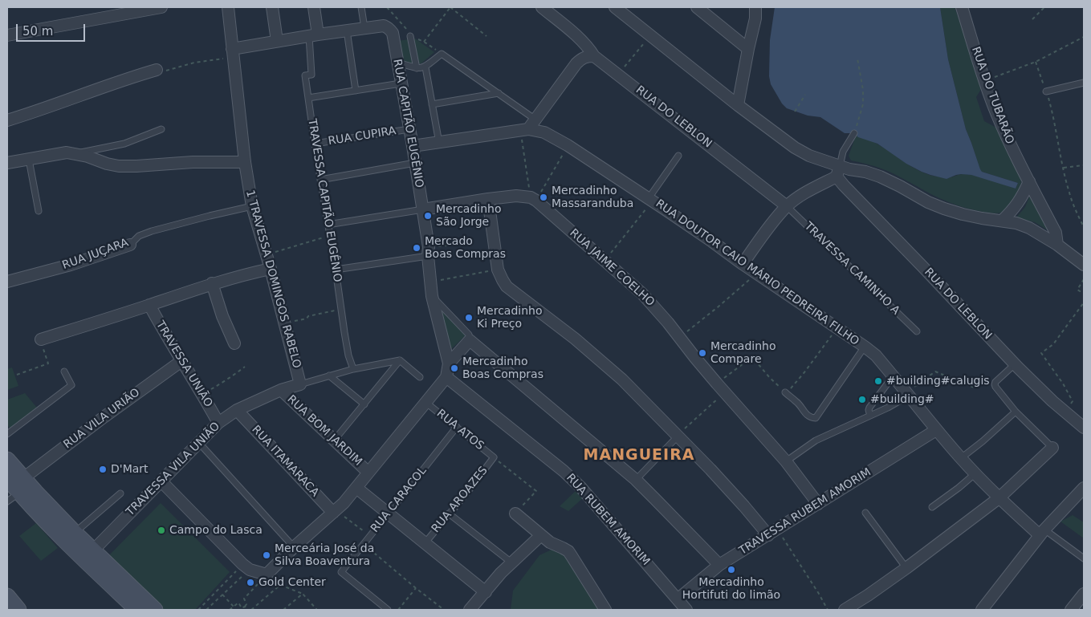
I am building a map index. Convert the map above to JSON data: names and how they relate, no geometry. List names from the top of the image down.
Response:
{
  "streets": {
    "street": [
      "RUA DO TUBARÃO",
      "RUA DO LEBLON",
      "RUA CAPITÃO EUGÊNIO",
      "RUA JUÇARA",
      "RUA JAIME COELHO",
      "RUA DOUTOR CAIO MÁRIO PEDREIRA FILHO",
      "1 TRAVESSA DOMINGOS RABELO",
      "TRAVESSA UNIÃO",
      "RUA VILA URIÃO",
      "RUA BOM JARDIM",
      "RUA ITAMARACA",
      "TRAVESSA VILA UNIÃO",
      "TRAVESSA RUBEM AMORIM",
      "RUA RUBEM AMORIM"
    ],
    "lane": [
      "RUA CUPIRA",
      "TRAVESSA CAPITÃO EUGÊNIO",
      "TRAVESSA CAMINHO A",
      "RUA ATOS",
      "RUA CARACOL",
      "RUA AROAZES"
    ]
  },
  "crossings": [
    ["RUA DO LEBLON", "TRAVESSA CAMINHO A"],
    ["RUA CAPITÃO EUGÊNIO", "RUA CUPIRA"],
    ["RUA CAPITÃO EUGÊNIO", "TRAVESSA CAPITÃO EUGÊNIO"],
    ["RUA CAPITÃO EUGÊNIO", "RUA DOUTOR CAIO MÁRIO PEDREIRA FILHO"],
    ["RUA CAPITÃO EUGÊNIO", "1 TRAVESSA DOMINGOS RABELO"],
    ["RUA CAPITÃO EUGÊNIO", "RUA RUBEM AMORIM"],
    ["RUA CUPIRA", "TRAVESSA CAPITÃO EUGÊNIO"],
    ["TRAVESSA CAPITÃO EUGÊNIO", "TRAVESSA VILA UNIÃO"],
    ["RUA JUÇARA", "1 TRAVESSA DOMINGOS RABELO"],
    ["RUA JAIME COELHO", "TRAVESSA RUBEM AMORIM"],
    ["RUA DOUTOR CAIO MÁRIO PEDREIRA FILHO", "TRAVESSA RUBEM AMORIM"],
    ["1 TRAVESSA DOMINGOS RABELO", "TRAVESSA VILA UNIÃO"],
    ["TRAVESSA UNIÃO", "RUA VILA URIÃO"],
    ["TRAVESSA UNIÃO", "TRAVESSA VILA UNIÃO"],
    ["RUA ATOS", "RUA CARACOL"],
    ["RUA ATOS", "RUA AROAZES"],
    ["RUA BOM JARDIM", "TRAVESSA VILA UNIÃO"],
    ["RUA ITAMARACA", "TRAVESSA VILA UNIÃO"],
    ["TRAVESSA RUBEM AMORIM", "RUA RUBEM AMORIM"]
  ],
  "districts": ["MANGUEIRA"],
  "places": [
    "Mercadinho Massaranduba",
    "Mercadinho São Jorge",
    "Mercado Boas Compras",
    "Mercadinho Ki Preço",
    "Mercadinho Compare",
    "Mercadinho Boas Compras",
    "#building#calugis",
    "#building#",
    "D'Mart",
    "Campo do Lasca",
    "Merceária José da Silva Boaventura",
    "Mercadinho Hortifuti do limão",
    "Gold Center"
  ],
  "scale_bar": "50 m"
}
